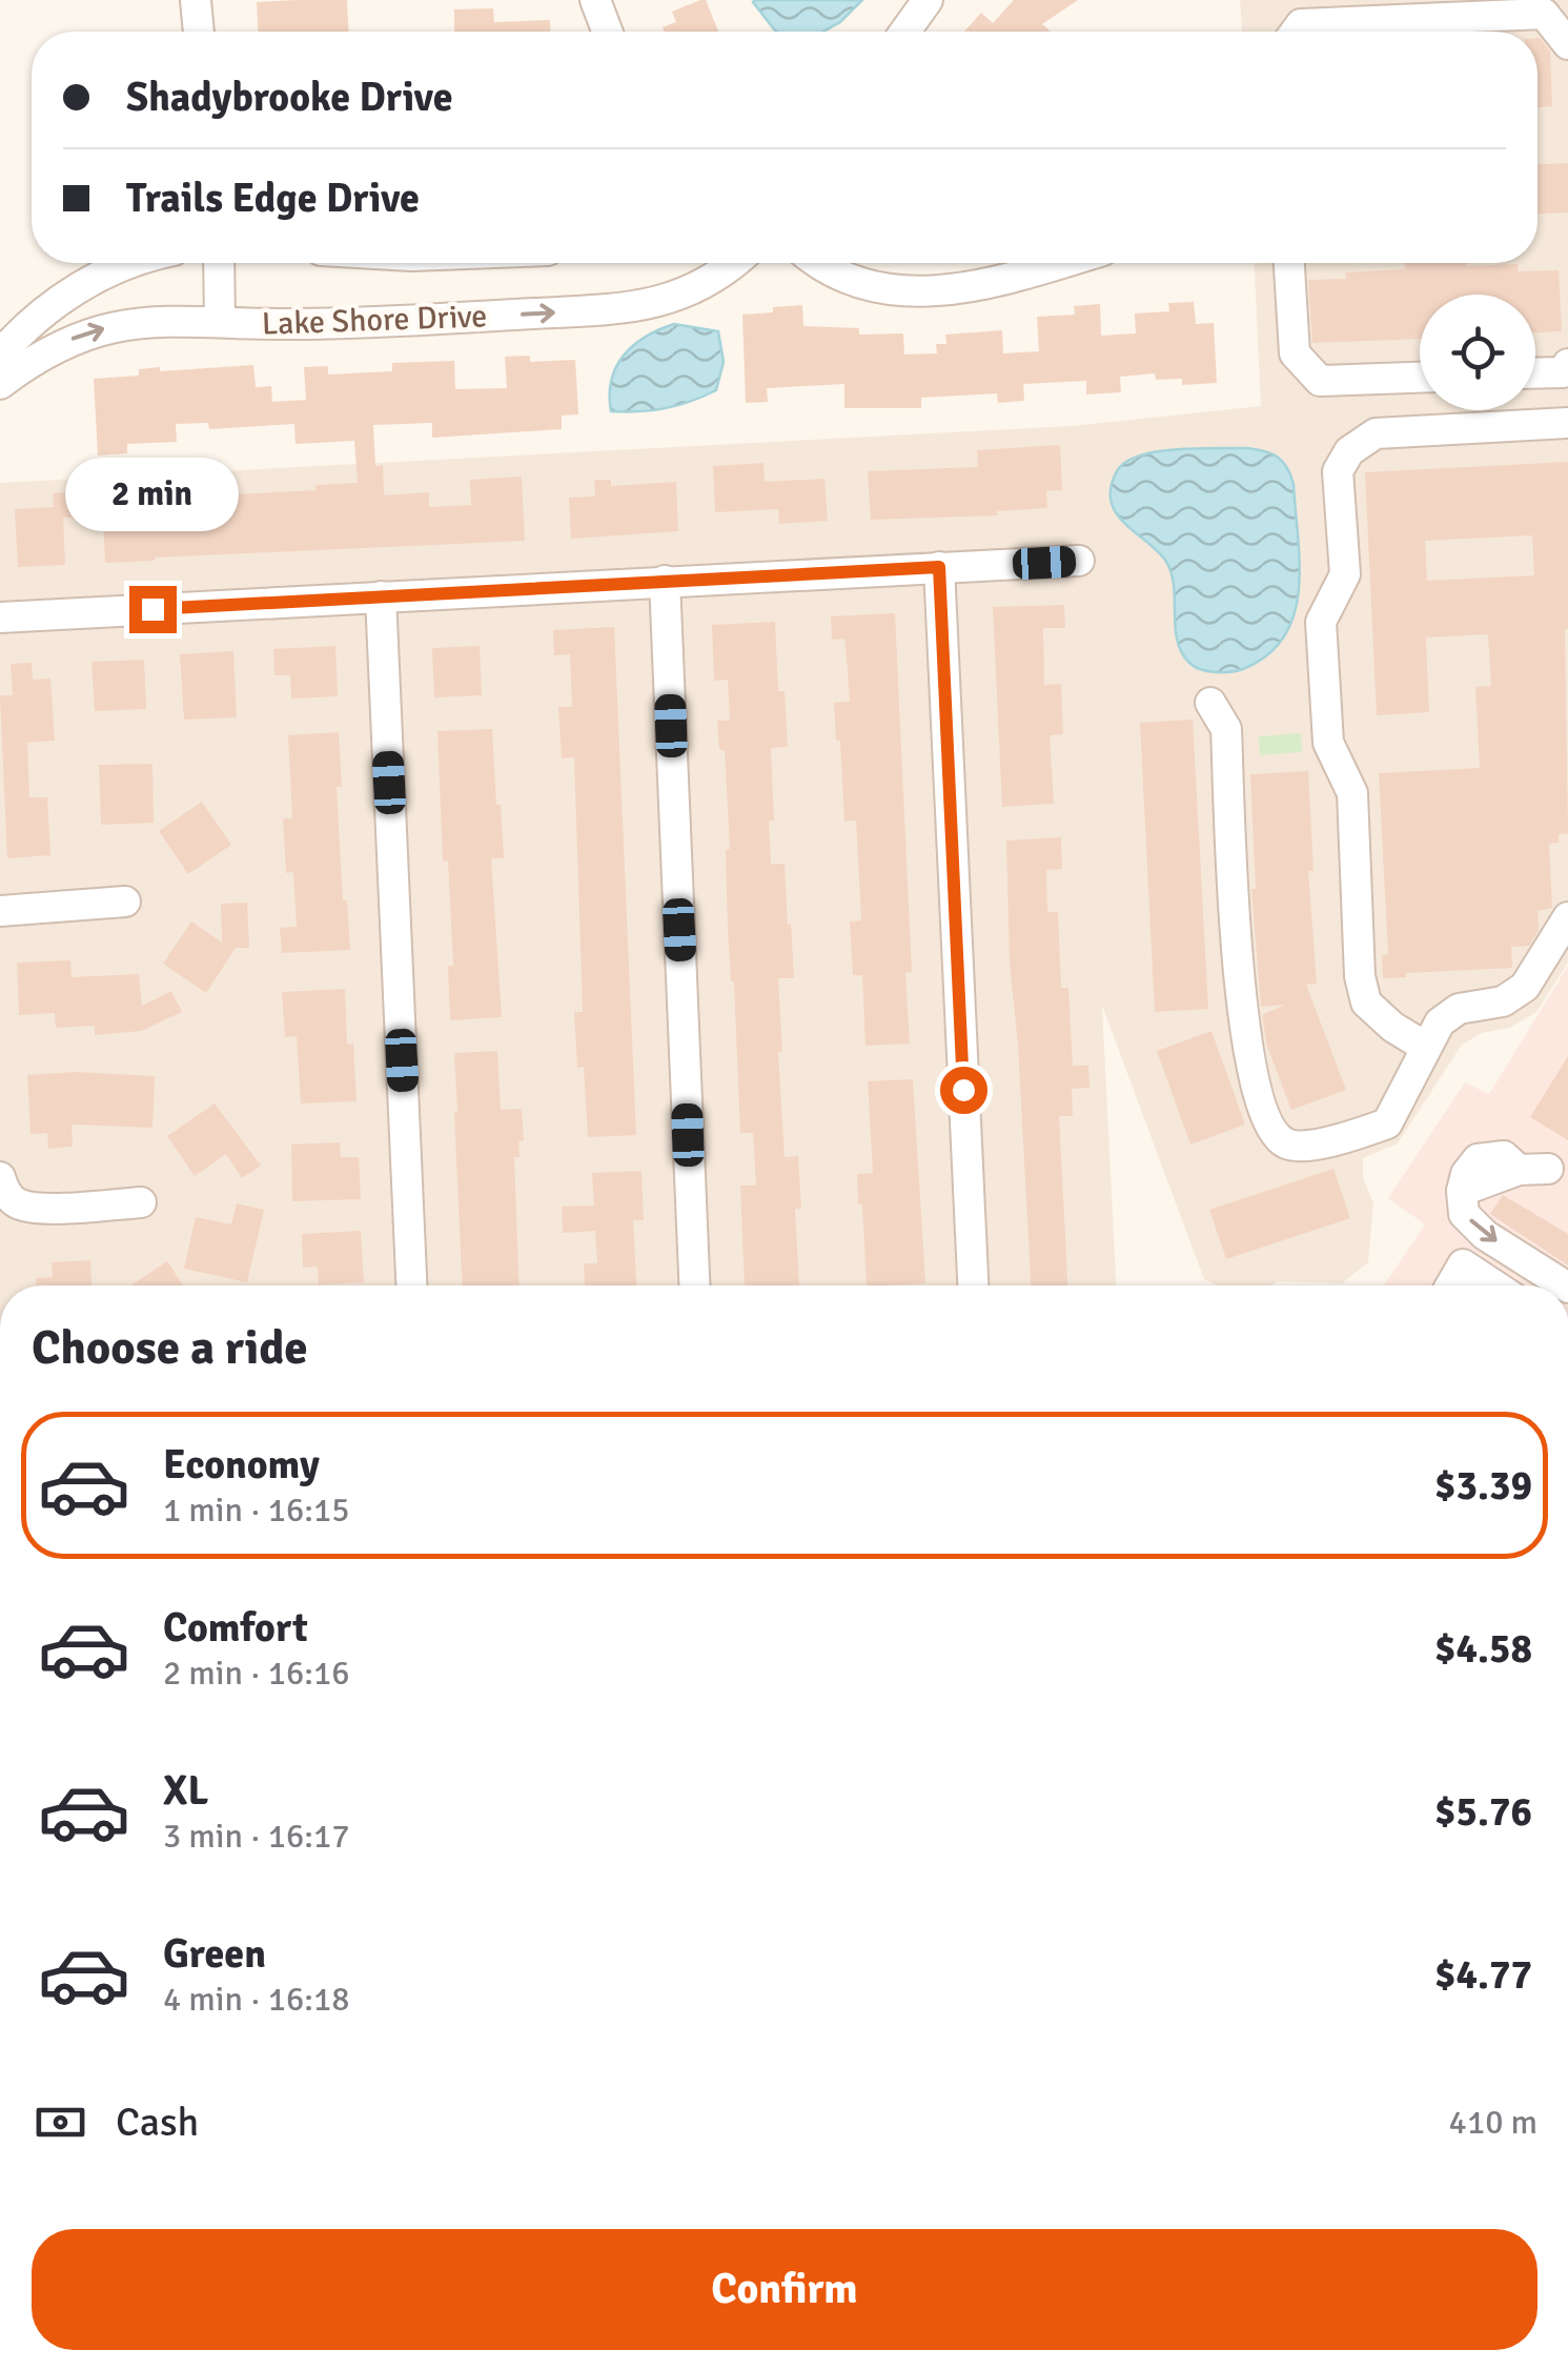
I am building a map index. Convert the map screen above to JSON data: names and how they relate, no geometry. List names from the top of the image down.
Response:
{
  "streets": {
    "street": ["Lake Shore Drive"]
  },
  "one_way": ["Lake Shore Drive"],
  "page": {
    "banner": ["Shadybrooke Drive", "Trails Edge Drive"],
    "bubble": "2 min",
    "heading": "Choose a ride",
    "list": [
      {
        "name": "Economy",
        "note": "1 min · 16:15",
        "value": "$3.39"
      },
      {
        "name": "Comfort",
        "note": "2 min · 16:16",
        "value": "$4.58"
      },
      {
        "name": "XL",
        "note": "3 min · 16:17",
        "value": "$5.76"
      },
      {
        "name": "Green",
        "note": "4 min · 16:18",
        "value": "$4.77"
      }
    ],
    "pay": ["Cash", "410 m"],
    "buttons": "Confirm"
  }
}
